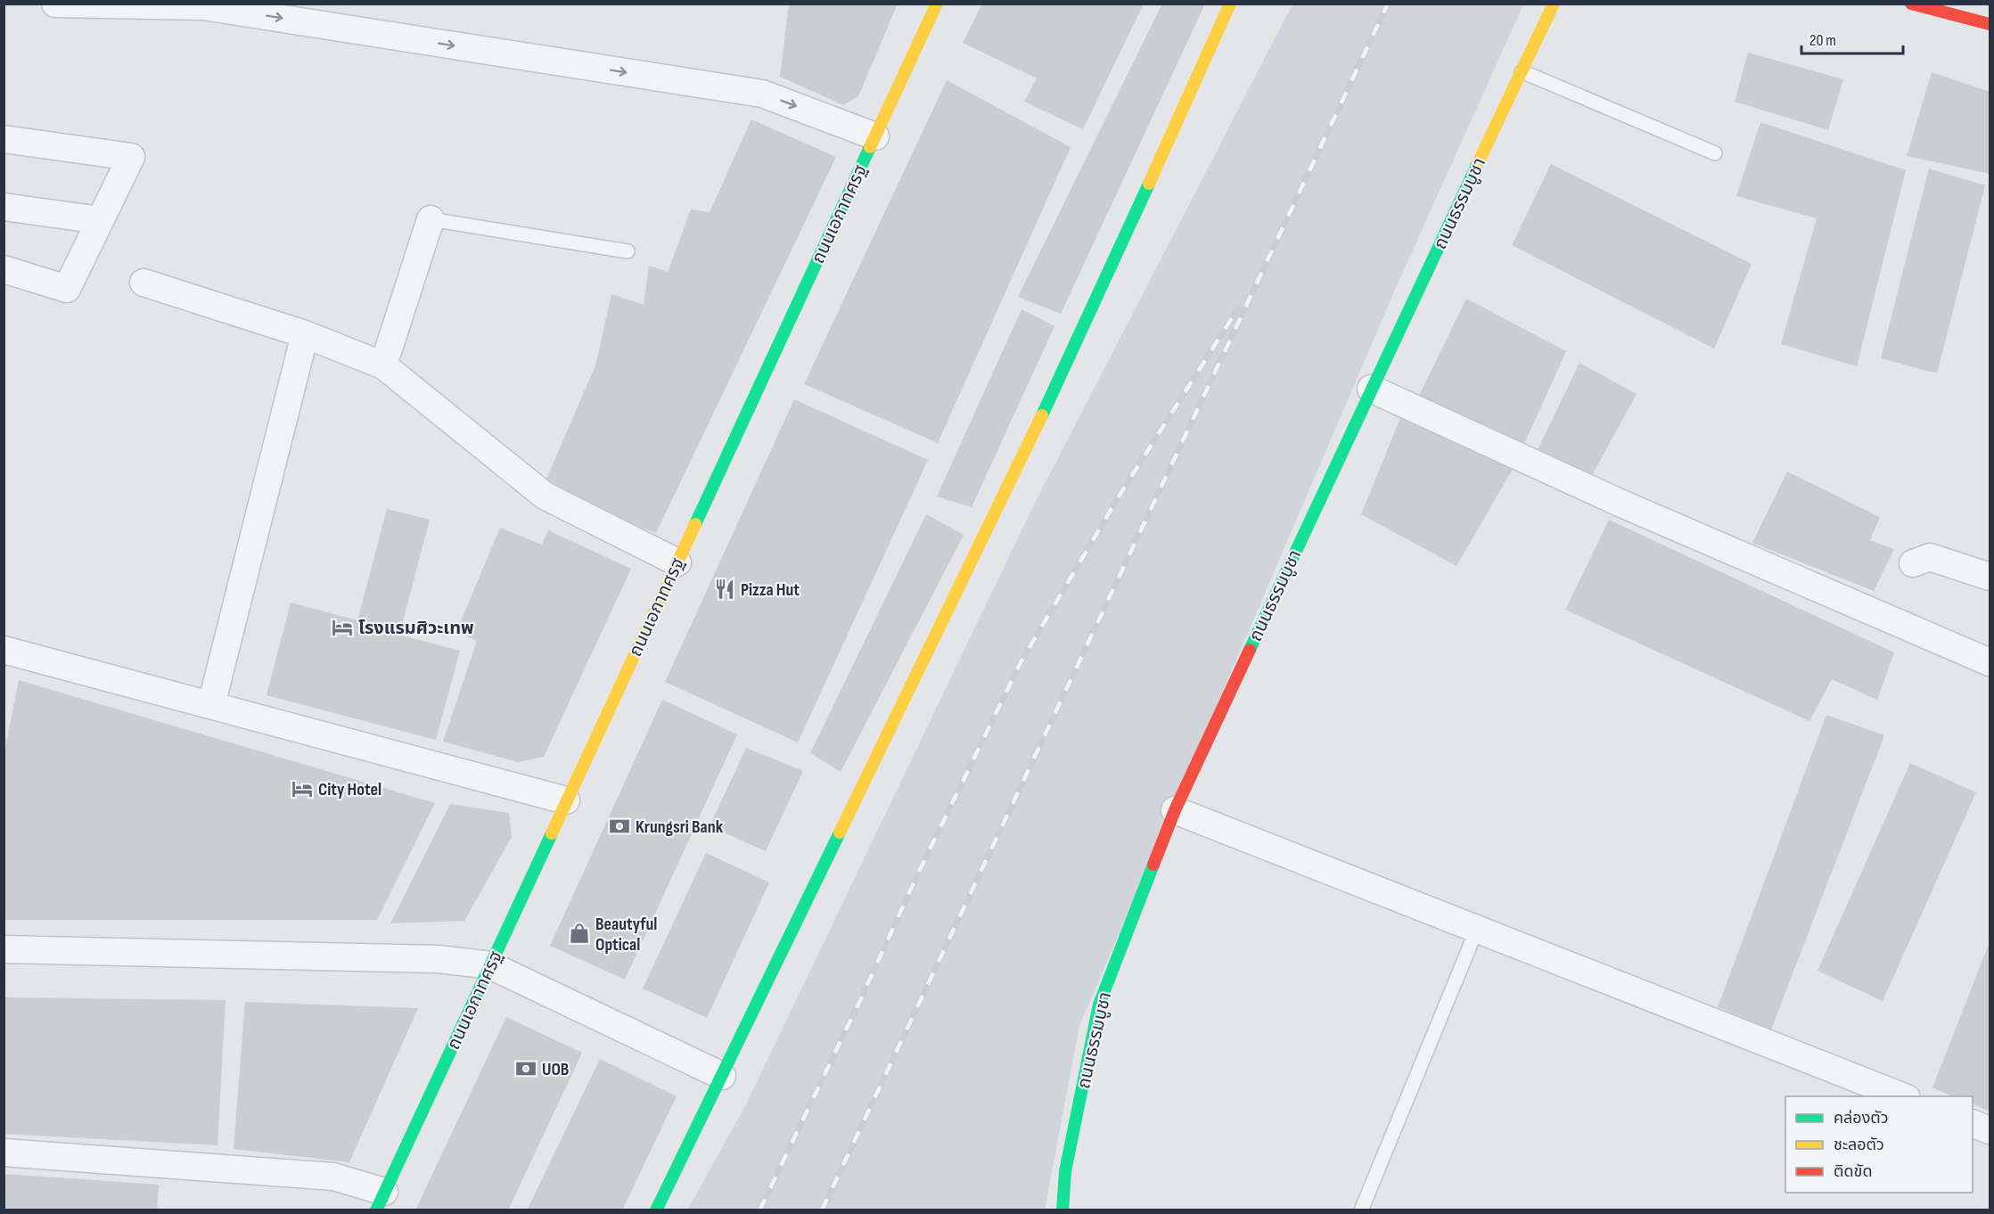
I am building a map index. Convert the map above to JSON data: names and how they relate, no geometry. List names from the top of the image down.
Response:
{
  "streets": {
    "main road": ["ถนนธรรมบูชา", "ถนนเอกาทศรฐ"]
  },
  "places": {
    "restaurant": ["Pizza Hut"],
    "hotel": ["โรงแรมศิวะเทพ", "City Hotel"],
    "bank": ["Krungsri Bank", "UOB"],
    "shop": ["Beautyful Optical"]
  },
  "legend": ["คล่องตัว", "ชะลอตัว", "ติดขัด"],
  "scale_bar": "20 m"
}
